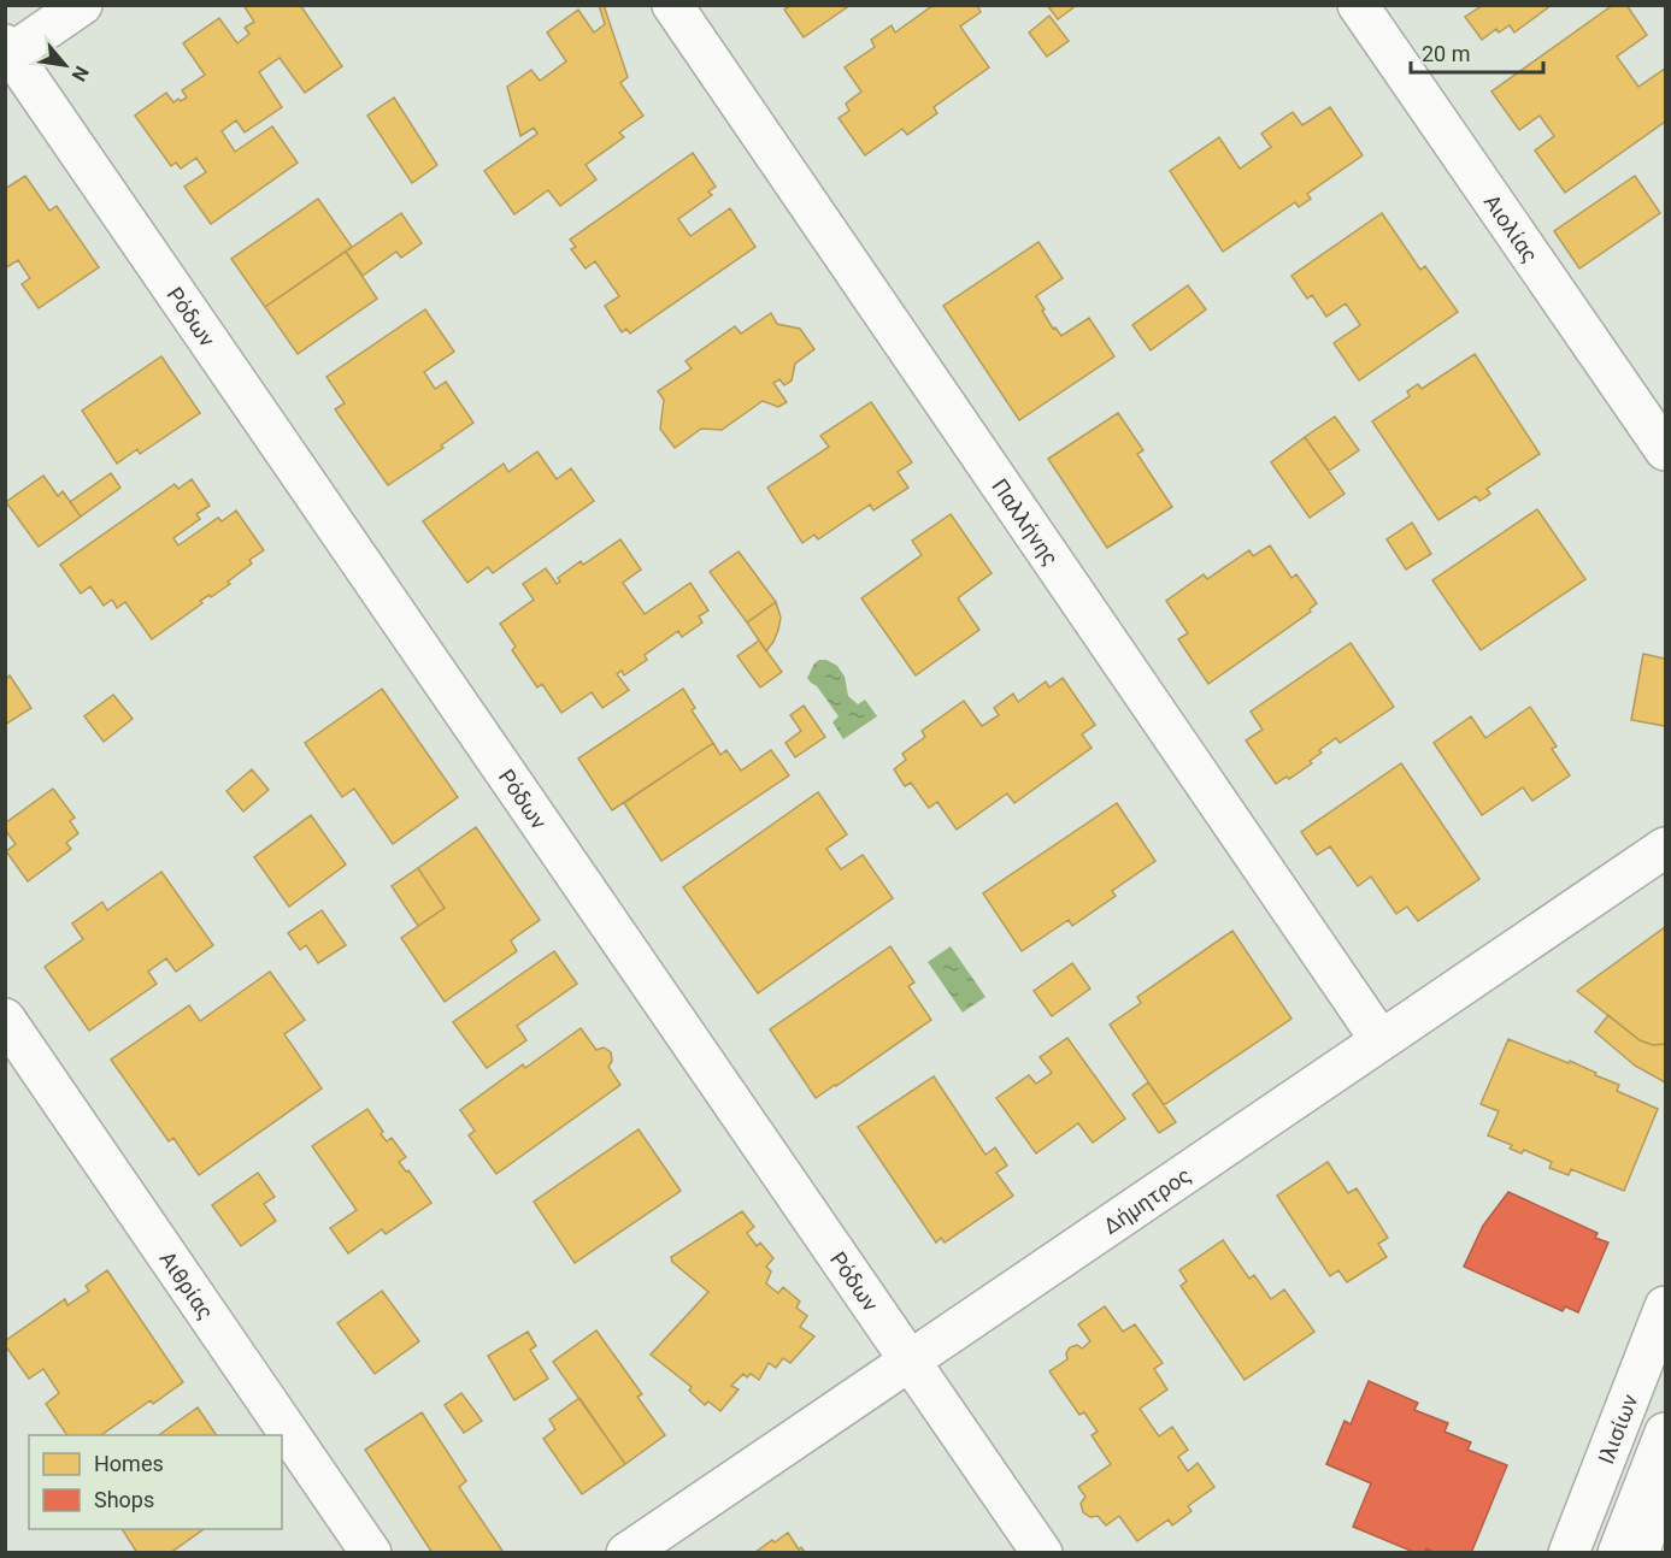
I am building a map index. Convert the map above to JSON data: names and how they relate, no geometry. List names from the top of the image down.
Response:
{
  "streets": {
    "street": [
      "Αιολίας",
      "Ρόδων",
      "Παλλήνης",
      "Δήμητρος",
      "Αιθρίας",
      "Ιλισίων"
    ]
  },
  "crossings": [
    ["Ρόδων", "Δήμητρος"],
    ["Παλλήνης", "Δήμητρος"]
  ],
  "legend": ["Homes", "Shops"],
  "scale_bar": "20 m",
  "north": "bottom right"
}
